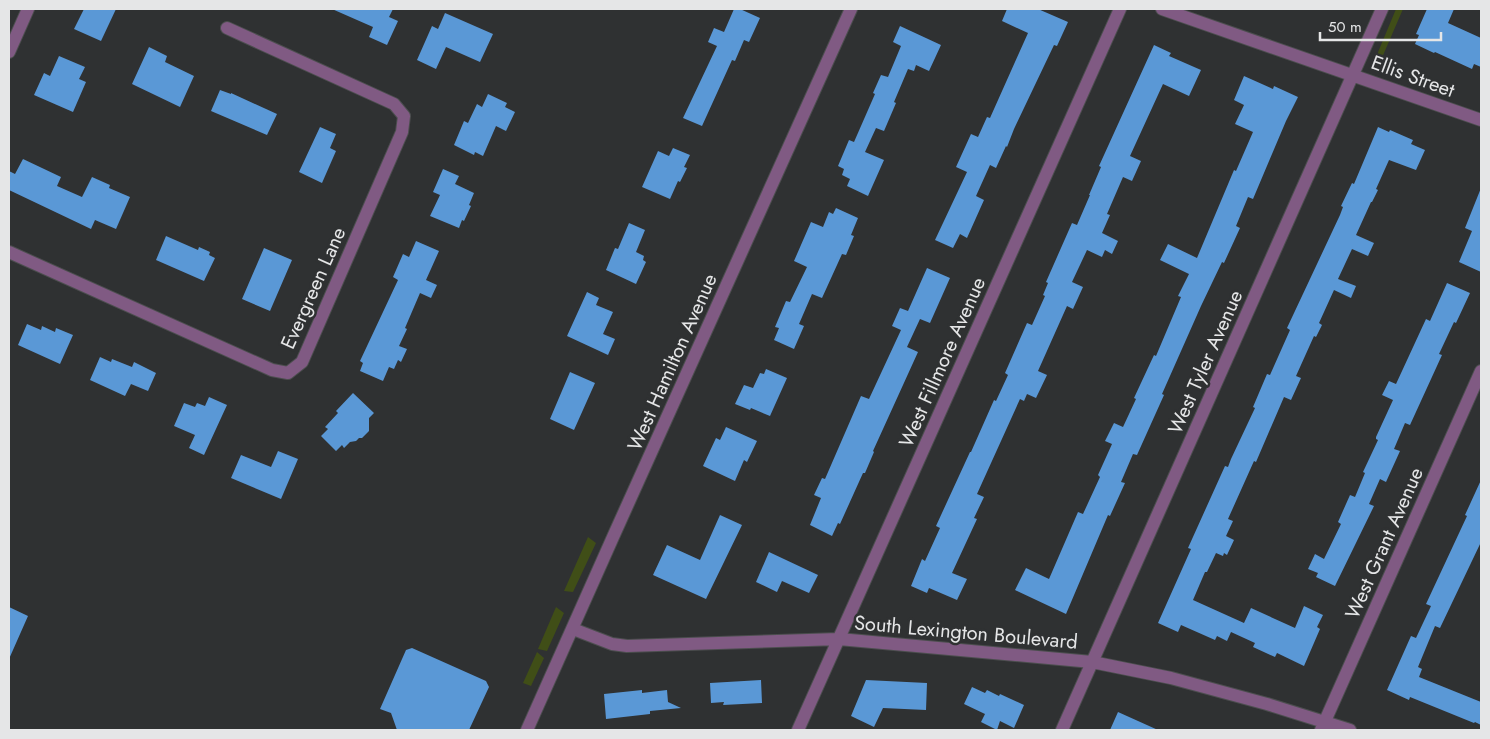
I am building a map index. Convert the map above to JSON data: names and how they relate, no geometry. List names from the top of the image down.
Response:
{
  "streets": {
    "street": [
      "Ellis Street",
      "Evergreen Lane",
      "West Hamilton Avenue",
      "West Fillmore Avenue",
      "West Tyler Avenue",
      "West Grant Avenue",
      "South Lexington Boulevard"
    ]
  },
  "crossings": [
    ["Ellis Street", "West Tyler Avenue"],
    ["West Hamilton Avenue", "South Lexington Boulevard"],
    ["West Fillmore Avenue", "South Lexington Boulevard"],
    ["West Tyler Avenue", "South Lexington Boulevard"],
    ["West Grant Avenue", "South Lexington Boulevard"]
  ],
  "scale_bar": "50 m"
}
